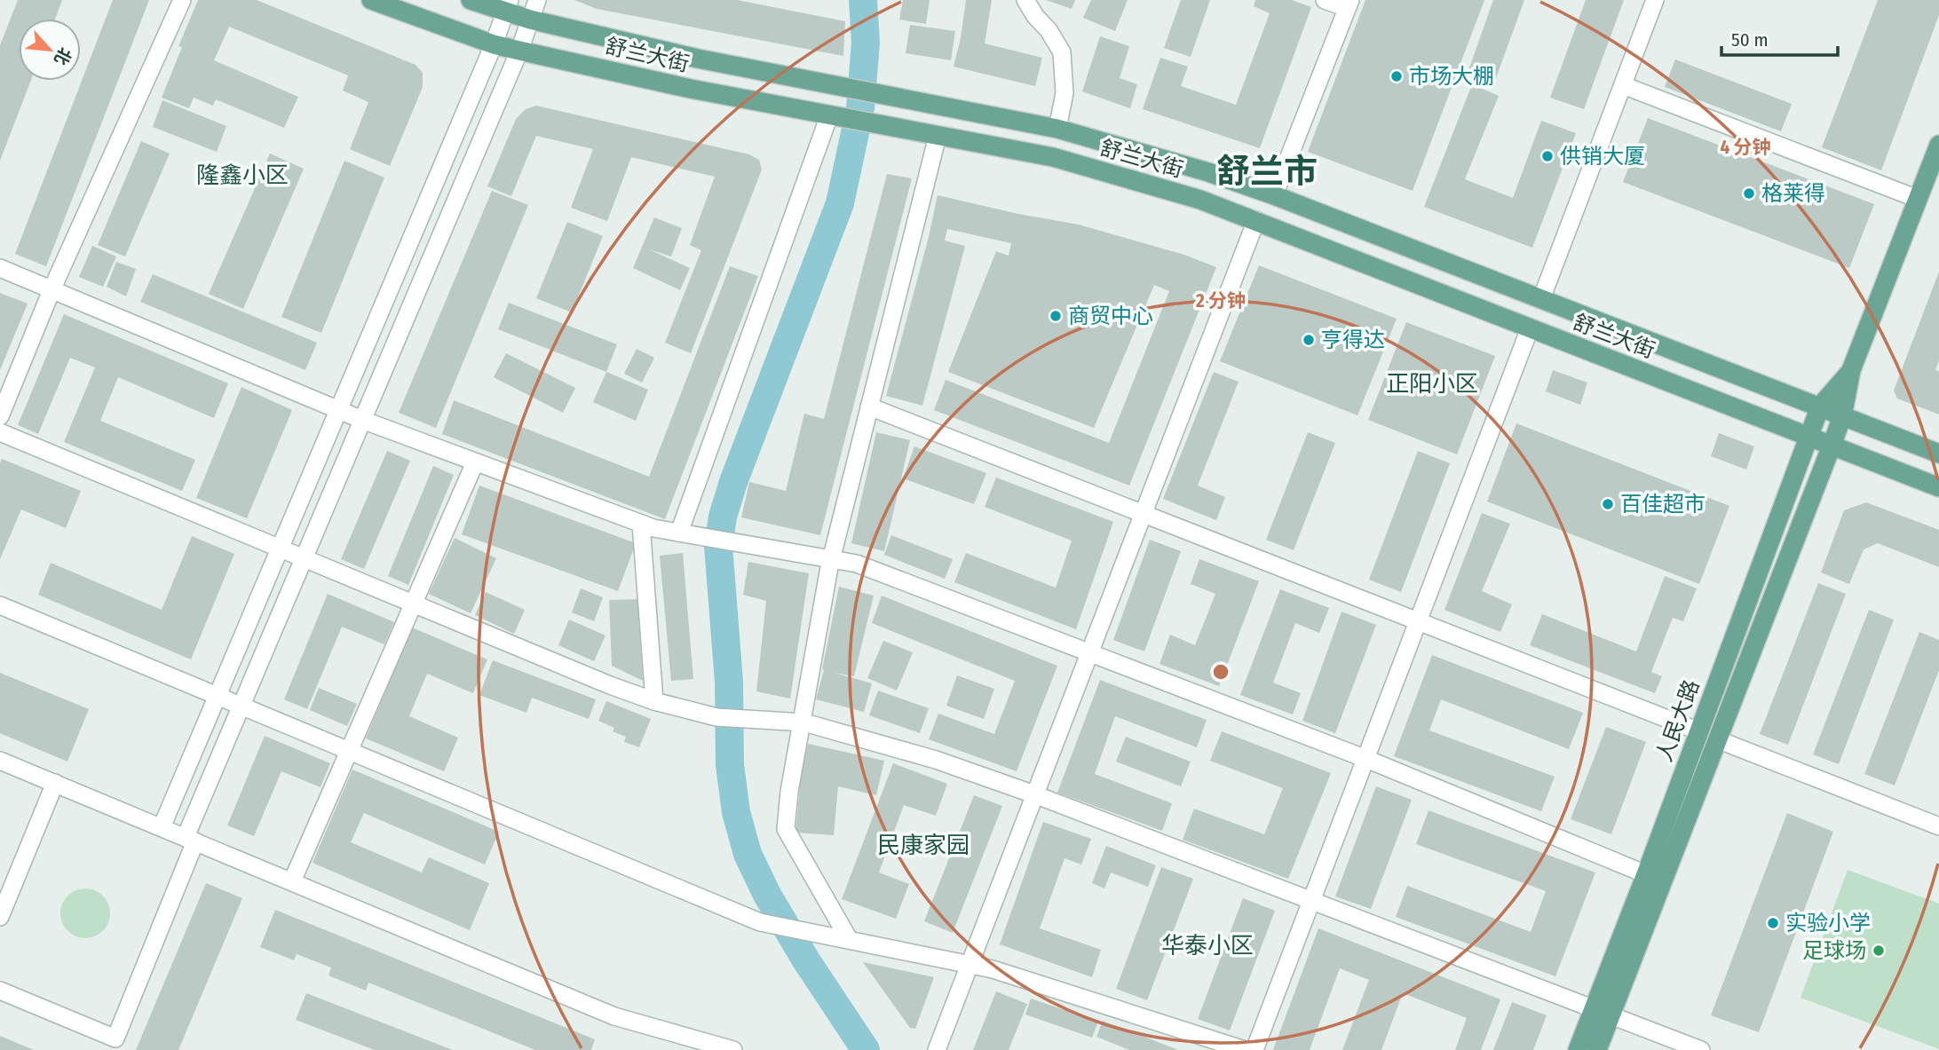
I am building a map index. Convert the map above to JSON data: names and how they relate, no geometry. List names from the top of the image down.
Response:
{
  "streets": {
    "main road": ["舒兰大街", "人民大路"]
  },
  "crossings": [
    ["舒兰大街", "人民大路"]
  ],
  "districts": [
    "舒兰市",
    "隆鑫小区",
    "正阳小区",
    "民康家园",
    "华泰小区"
  ],
  "places": [
    "市场大棚",
    "供销大厦",
    "格莱得",
    "商贸中心",
    "亨得达",
    "百佳超市",
    "实验小学",
    "足球场"
  ],
  "scale_bar": "50 m",
  "north": "bottom right",
  "rings": ["4 分钟", "2 分钟"]
}
